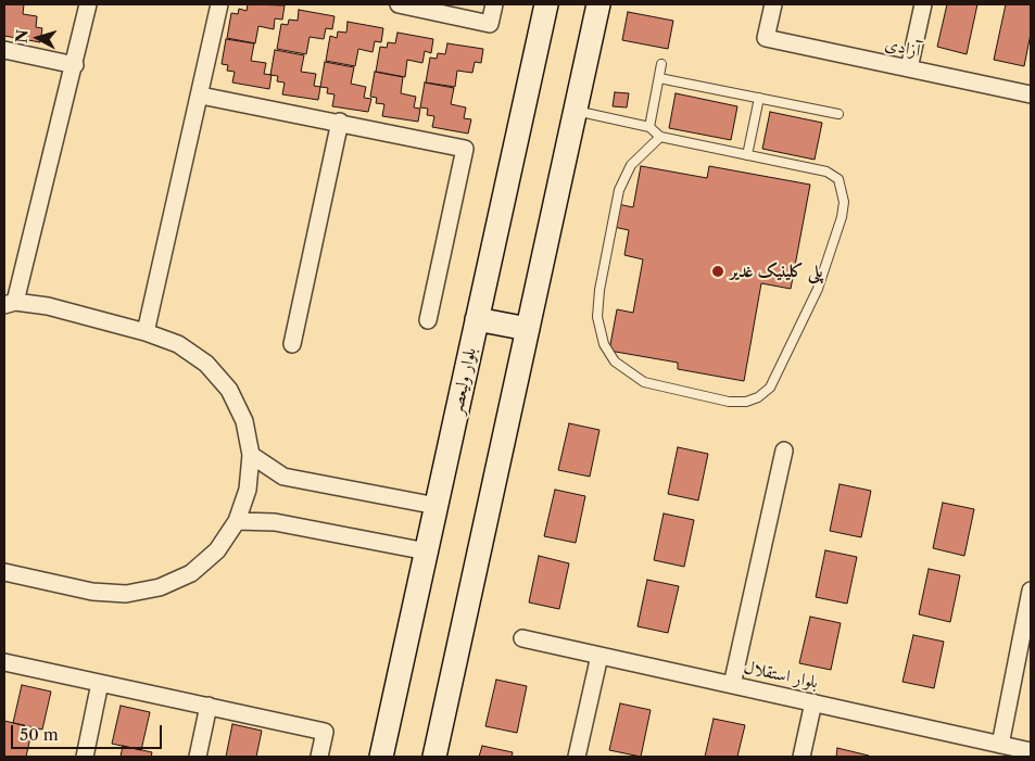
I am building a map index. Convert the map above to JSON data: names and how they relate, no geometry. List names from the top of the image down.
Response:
{
  "streets": {
    "street": ["آزادی", "بلوار ولیعصر", "بلوار استقلال"]
  },
  "places": ["پلی کلینیک غدیر"],
  "scale_bar": "50 m",
  "north": "left"
}
